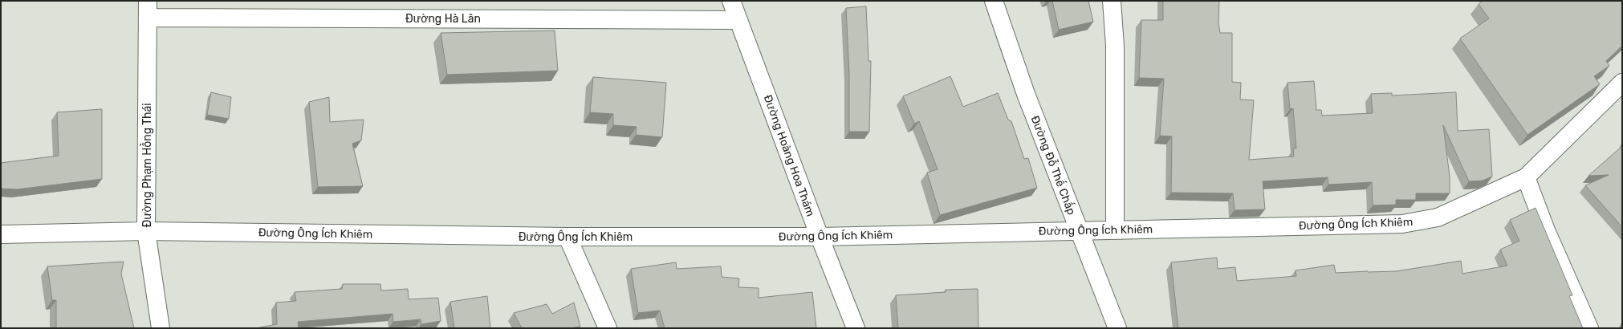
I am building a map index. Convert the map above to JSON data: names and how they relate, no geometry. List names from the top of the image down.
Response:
{
  "streets": {
    "street": [
      "Đường Hà Lân",
      "Đường Hoàng Hoa Thám",
      "Đường Phạm Hồng Thái",
      "Đường Đỗ Thế Chấp",
      "Đường Ông Ích Khiêm"
    ]
  },
  "crossings": [
    ["Đường Hà Lân", "Đường Hoàng Hoa Thám"],
    ["Đường Hà Lân", "Đường Phạm Hồng Thái"],
    ["Đường Hoàng Hoa Thám", "Đường Ông Ích Khiêm"],
    ["Đường Phạm Hồng Thái", "Đường Ông Ích Khiêm"],
    ["Đường Đỗ Thế Chấp", "Đường Ông Ích Khiêm"]
  ]
}
